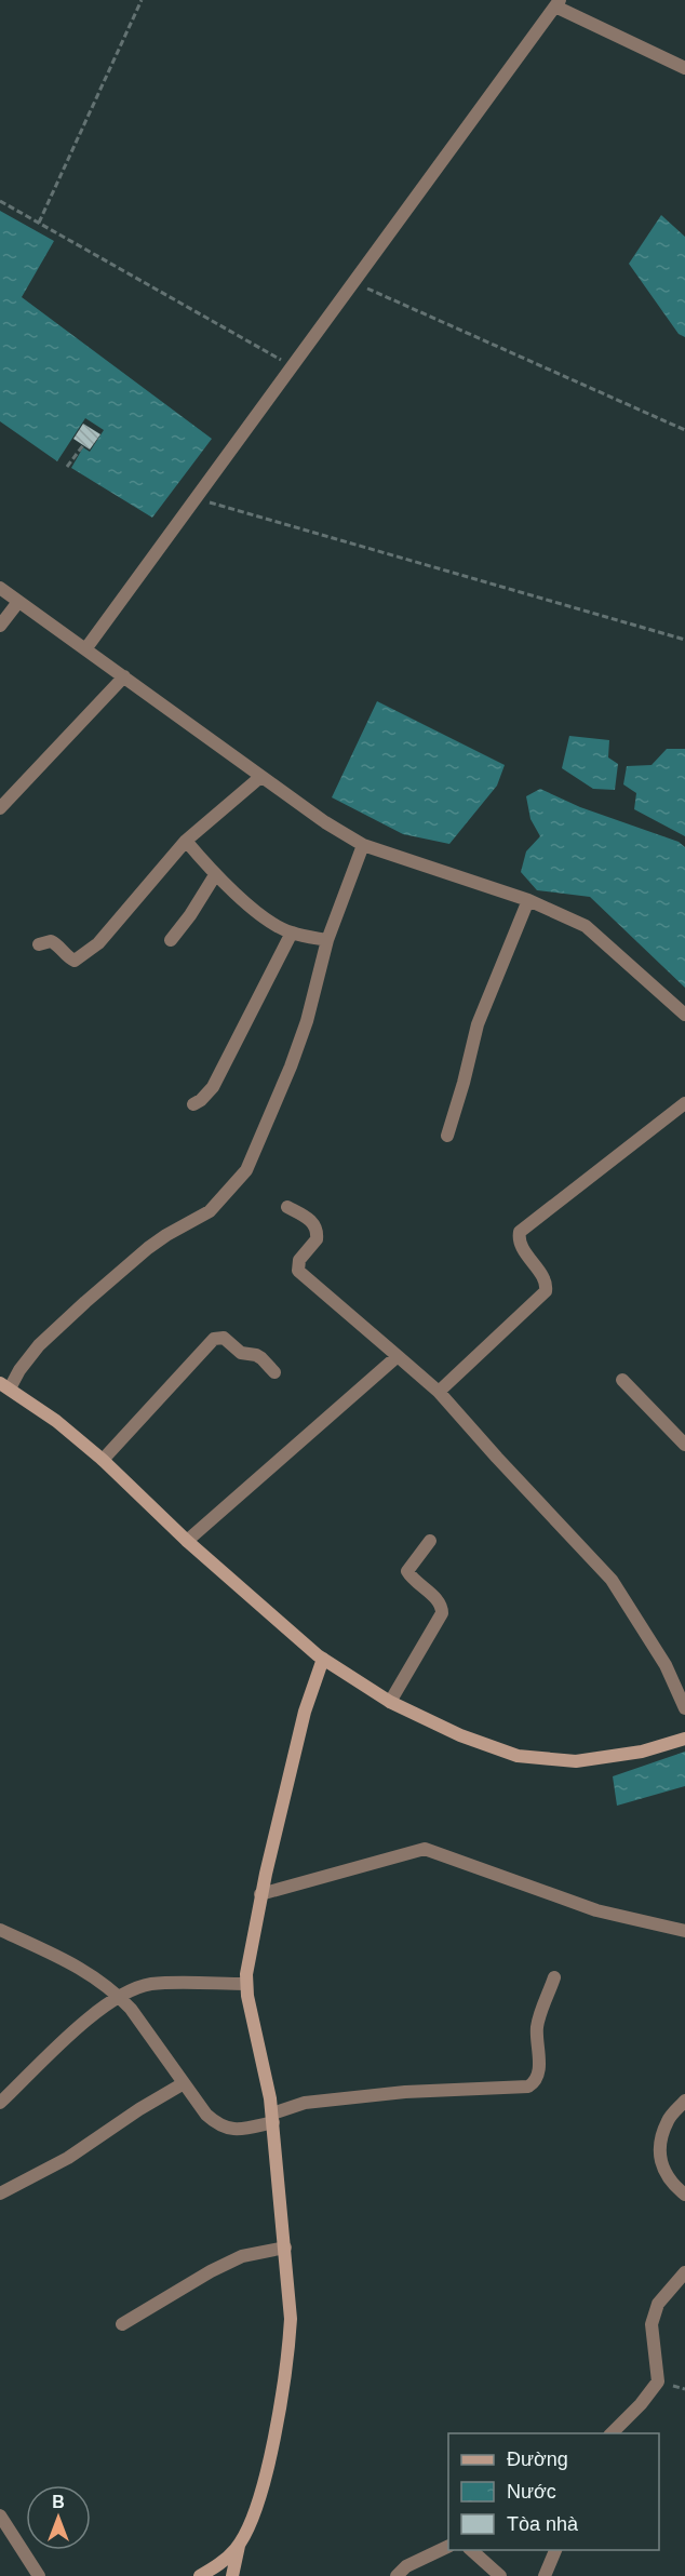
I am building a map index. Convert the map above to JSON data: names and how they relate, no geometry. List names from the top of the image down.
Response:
{
  "legend": ["Đường", "Nước", "Tòa nhà"],
  "north": "top"
}
